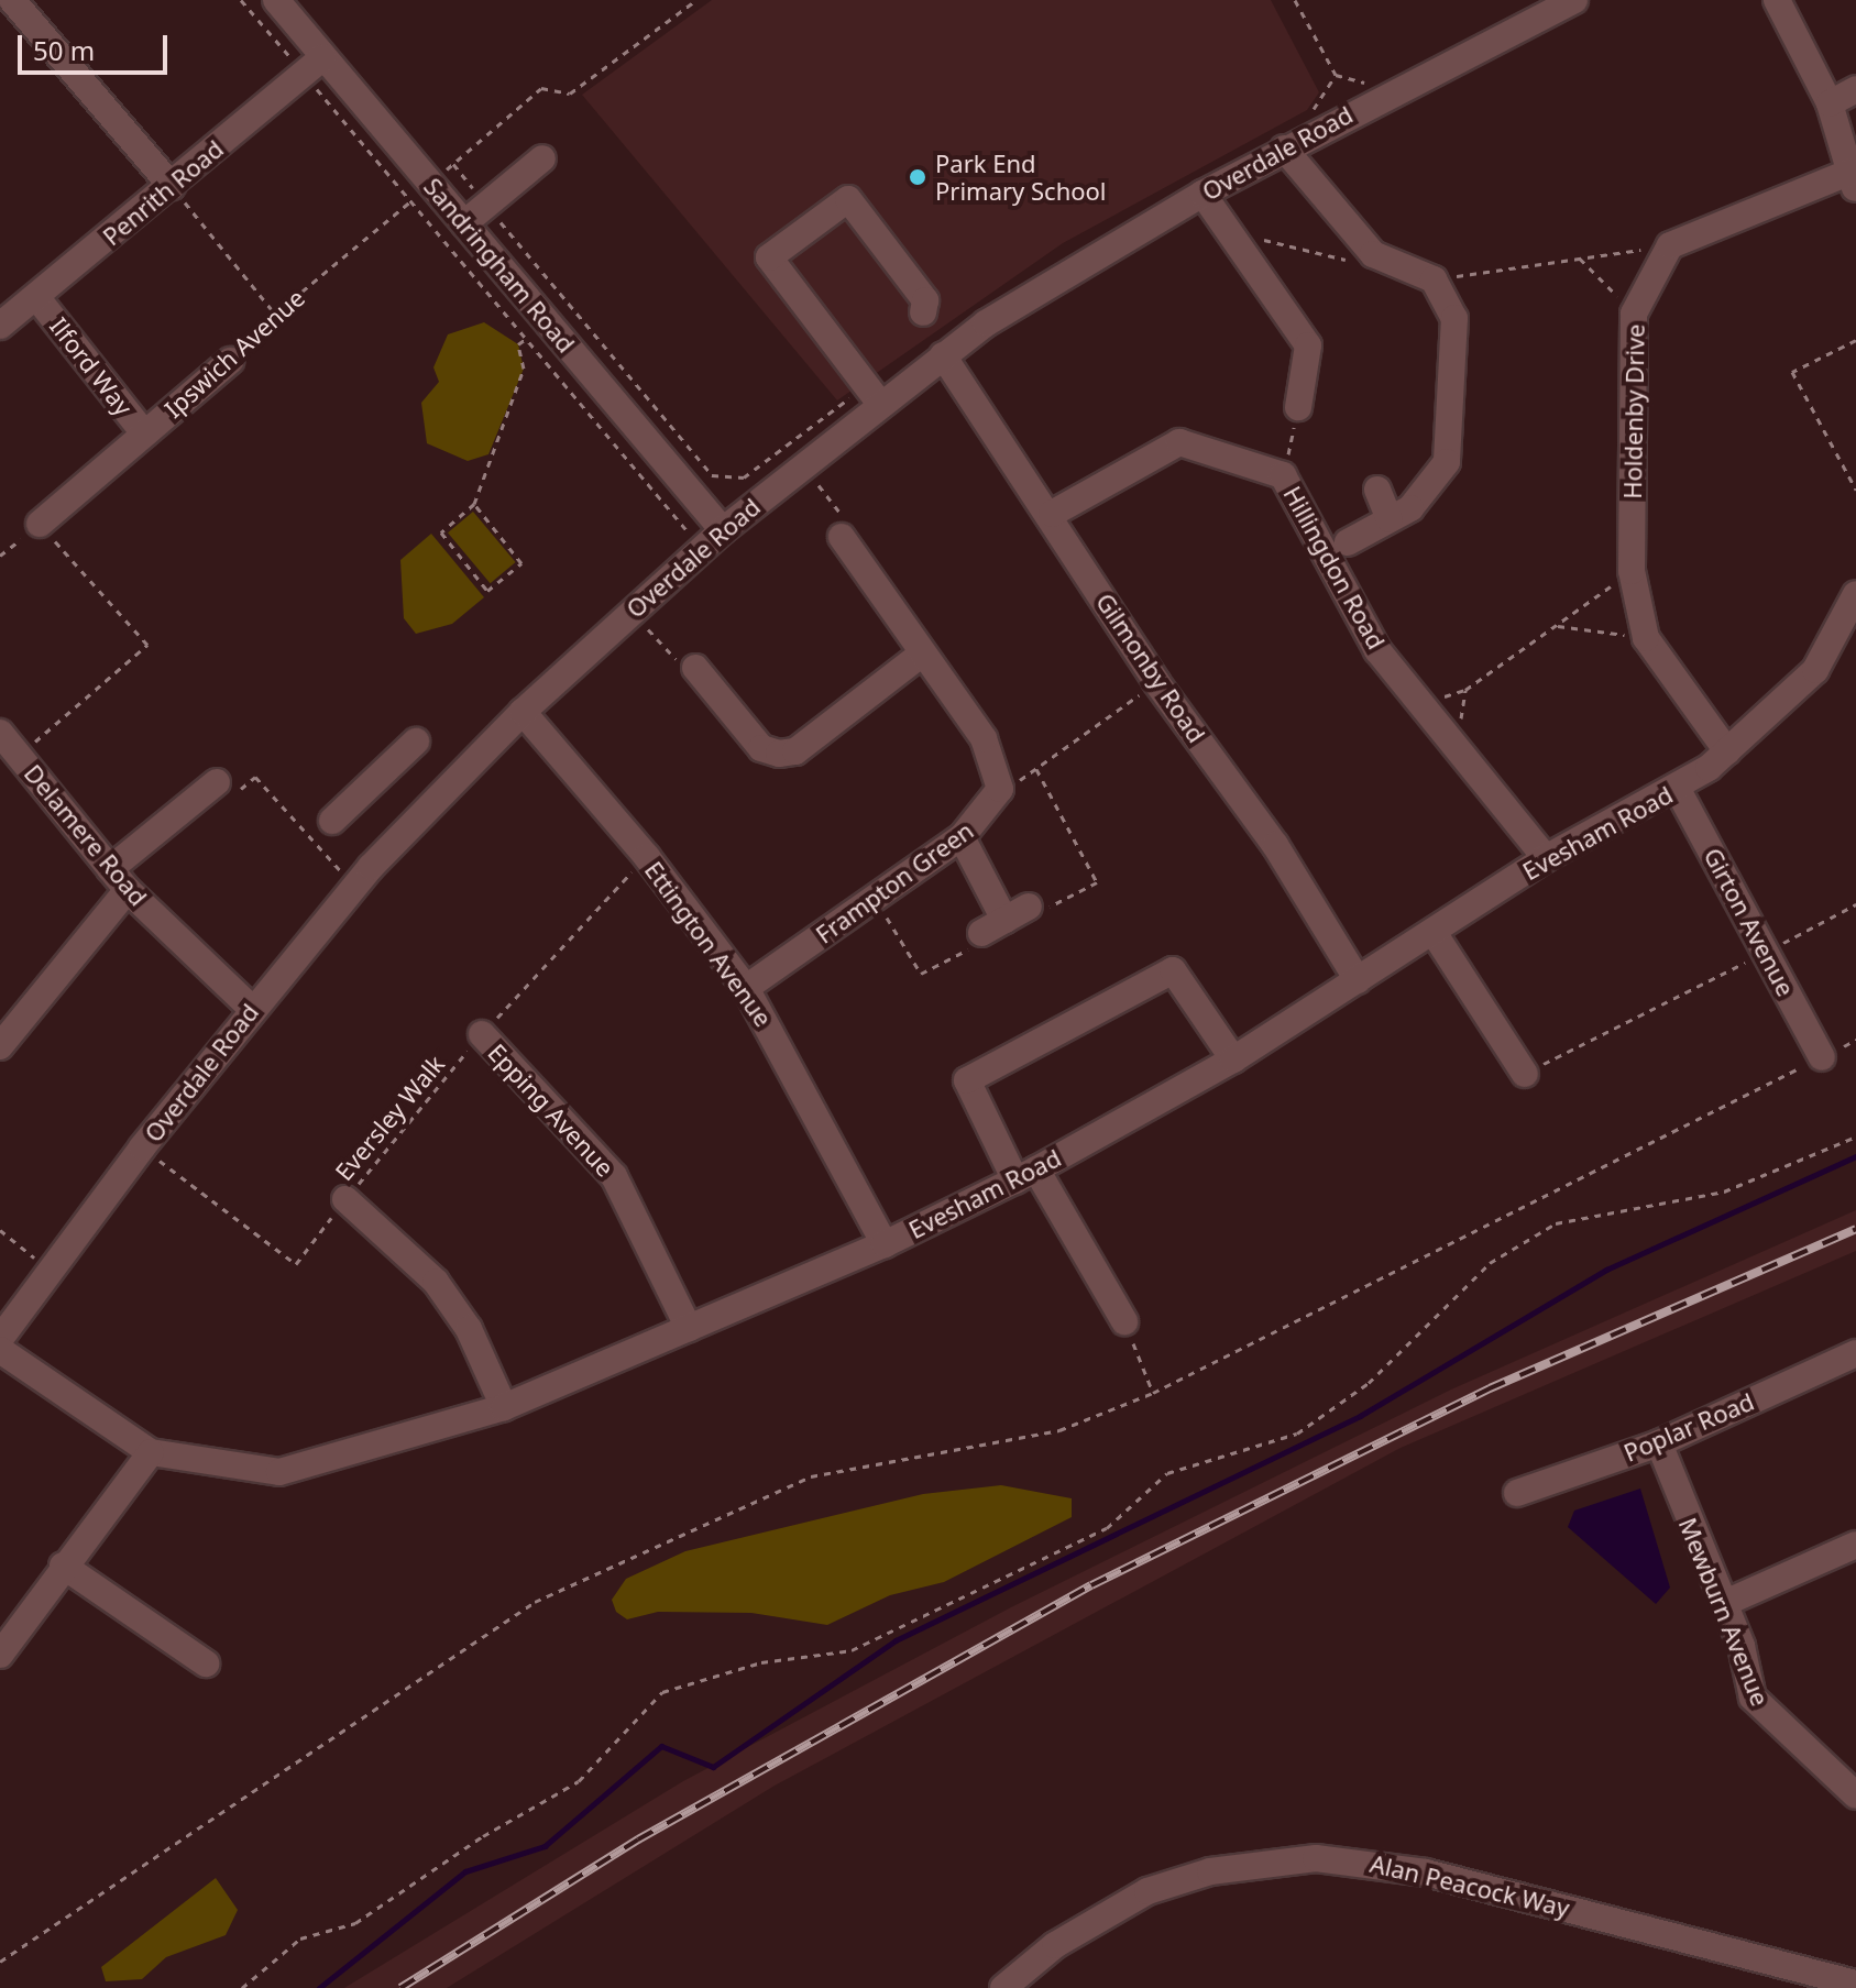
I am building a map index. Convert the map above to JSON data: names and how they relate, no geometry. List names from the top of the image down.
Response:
{
  "streets": {
    "street": [
      "Overdale Road",
      "Penrith Road",
      "Sandringham Road",
      "Ipswich Avenue",
      "Ilford Way",
      "Holdenby Drive",
      "Hillingdon Road",
      "Gilmonby Road",
      "Evesham Road",
      "Delamere Road",
      "Frampton Green",
      "Girton Avenue",
      "Ettington Avenue",
      "Epping Avenue",
      "Poplar Road",
      "Mewburn Avenue",
      "Alan Peacock Way"
    ],
    "path": ["Eversley Walk"]
  },
  "crossings": [
    ["Overdale Road", "Sandringham Road"],
    ["Overdale Road", "Gilmonby Road"],
    ["Overdale Road", "Delamere Road"],
    ["Overdale Road", "Ettington Avenue"],
    ["Overdale Road", "Eversley Walk"],
    ["Penrith Road", "Sandringham Road"],
    ["Penrith Road", "Ilford Way"],
    ["Sandringham Road", "Ipswich Avenue"],
    ["Ipswich Avenue", "Ilford Way"],
    ["Holdenby Drive", "Hillingdon Road"],
    ["Holdenby Drive", "Evesham Road"],
    ["Holdenby Drive", "Girton Avenue"],
    ["Hillingdon Road", "Gilmonby Road"],
    ["Hillingdon Road", "Evesham Road"],
    ["Hillingdon Road", "Girton Avenue"],
    ["Gilmonby Road", "Evesham Road"],
    ["Evesham Road", "Girton Avenue"],
    ["Evesham Road", "Ettington Avenue"],
    ["Evesham Road", "Epping Avenue"],
    ["Frampton Green", "Ettington Avenue"],
    ["Ettington Avenue", "Eversley Walk"],
    ["Epping Avenue", "Eversley Walk"],
    ["Poplar Road", "Mewburn Avenue"]
  ],
  "places": ["Park End Primary School"],
  "scale_bar": "50 m"
}
